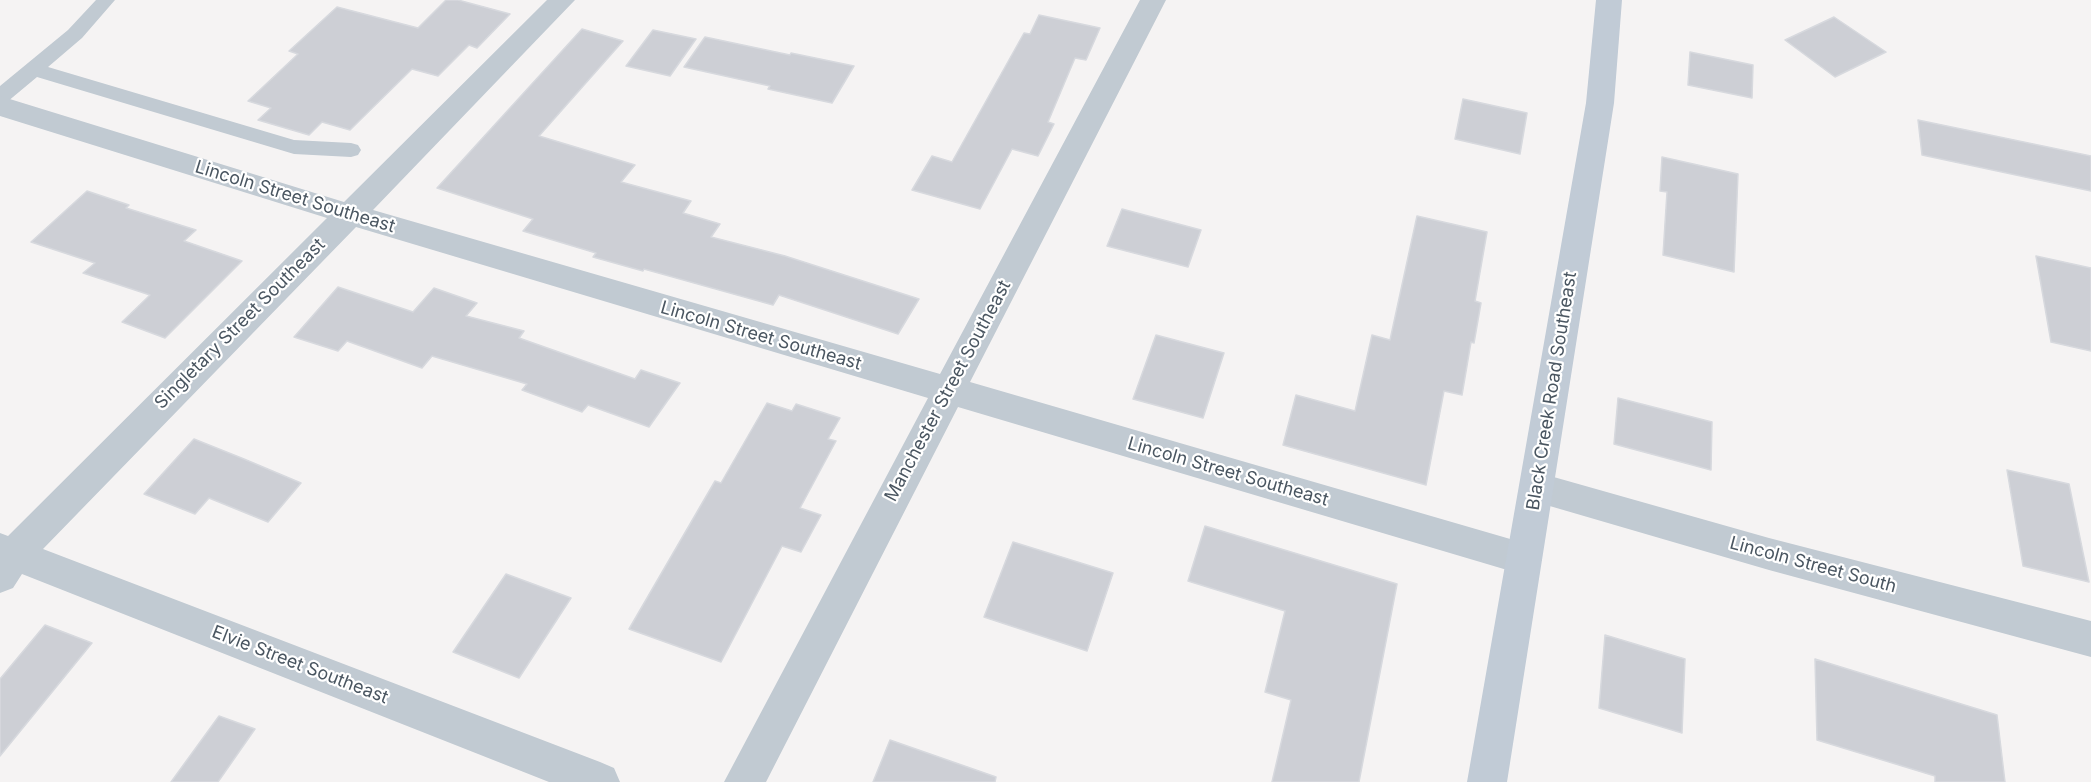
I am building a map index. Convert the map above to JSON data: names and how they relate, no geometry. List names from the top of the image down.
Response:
{
  "streets": {
    "street": [
      "Lincoln Street Southeast",
      "Singletary Street Southeast",
      "Manchester Street Southeast",
      "Black Creek Road Southeast",
      "Lincoln Street South",
      "Elvie Street Southeast"
    ]
  },
  "crossings": [
    ["Lincoln Street Southeast", "Singletary Street Southeast"],
    ["Lincoln Street Southeast", "Manchester Street Southeast"],
    ["Lincoln Street Southeast", "Black Creek Road Southeast"],
    ["Singletary Street Southeast", "Elvie Street Southeast"],
    ["Black Creek Road Southeast", "Lincoln Street South"]
  ]
}
